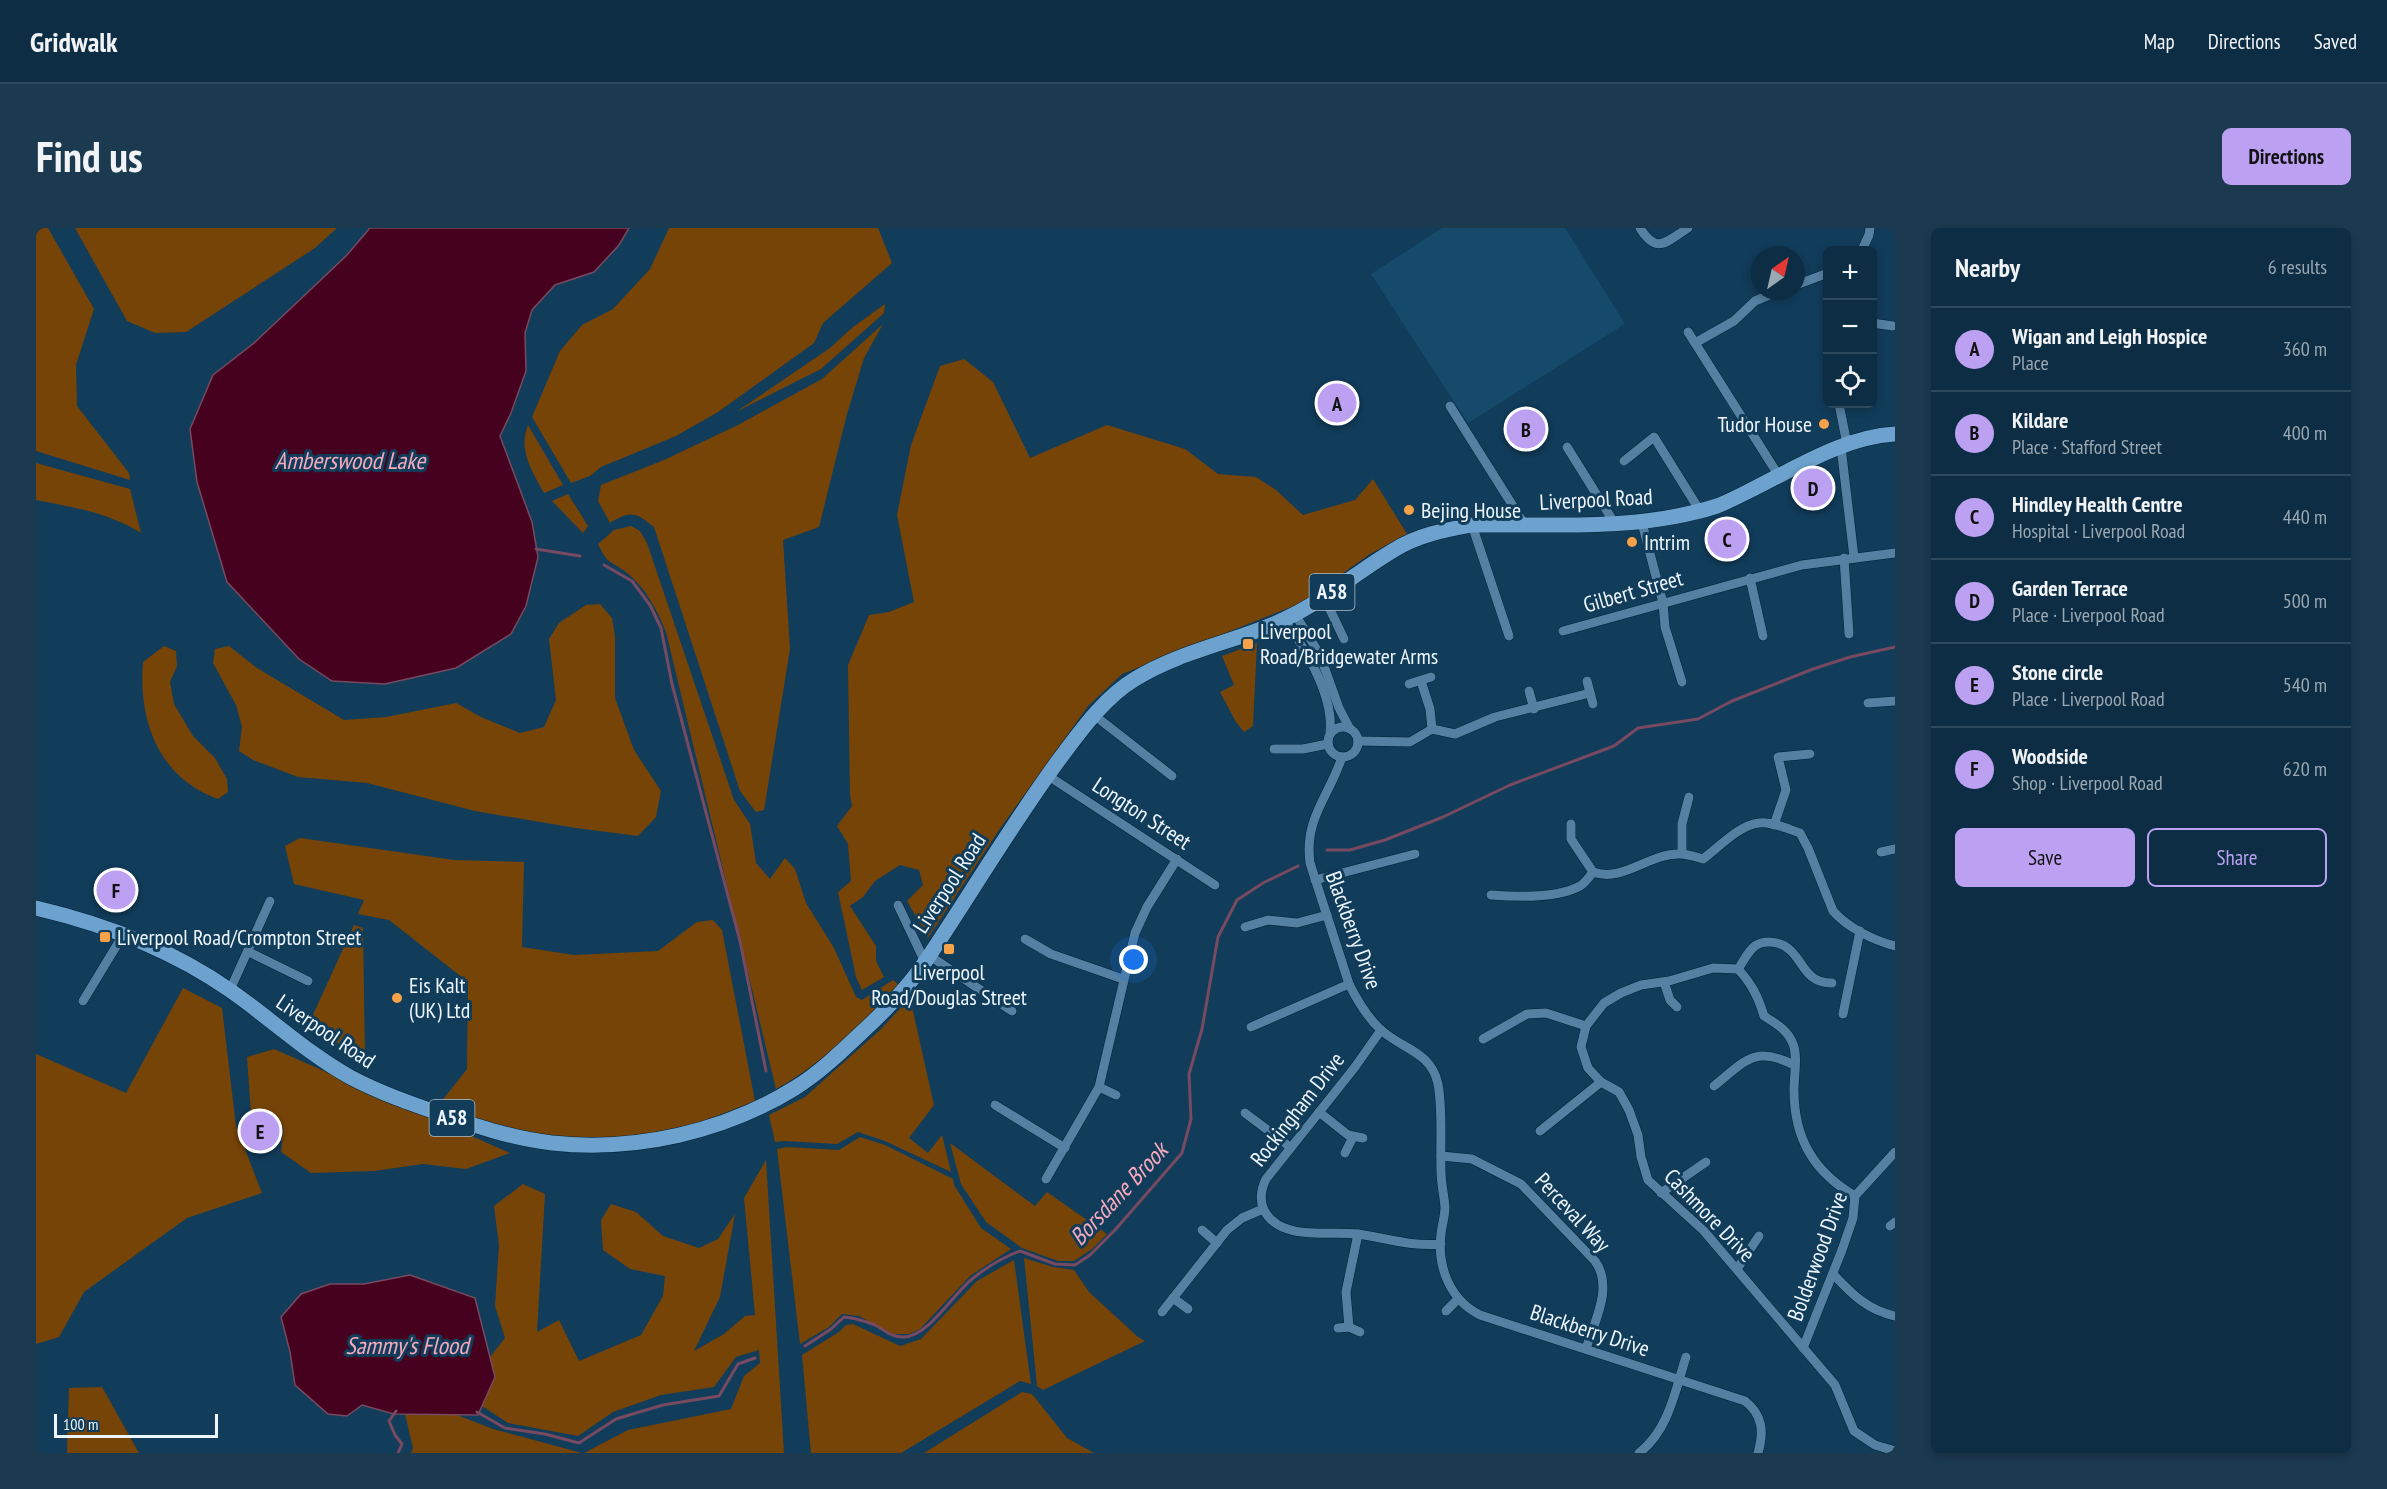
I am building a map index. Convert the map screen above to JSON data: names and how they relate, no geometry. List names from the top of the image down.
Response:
{
  "streets": {
    "main road": ["Liverpool Road", "A58"],
    "street": [
      "Gilbert Street",
      "Longton Street",
      "Blackberry Drive",
      "Rockingham Drive",
      "Perceval Way",
      "Cashmore Drive",
      "Bolderwood Drive"
    ]
  },
  "crossings": [
    ["Liverpool Road", "Longton Street"],
    ["Blackberry Drive", "Rockingham Drive"],
    ["Blackberry Drive", "Perceval Way"],
    ["Cashmore Drive", "Bolderwood Drive"]
  ],
  "water": ["Amberswood Lake", "Borsdane Brook", "Sammy's Flood"],
  "places": {
    "other": [
      "Tudor House",
      "Bejing House",
      "Intrim",
      "Eis Kalt (UK) Ltd"
    ],
    "transit": ["Liverpool Road/Bridgewater Arms", "Liverpool Road/Crompton Street", "Liverpool Road/Douglas Street"]
  },
  "scale_bar": "100 m",
  "north": "top right",
  "page": {
    "header": "Gridwalk",
    "nav": ["Map", "Directions", "Saved"],
    "buttons": [
      "Directions",
      ["Save", "Share"]
    ],
    "title": "Find us",
    "heading": ["Nearby", "6 results"],
    "map_buttons": ["+", "−"],
    "list": [
      {
        "mark": "A",
        "name": "Wigan and Leigh Hospice",
        "note": "Place",
        "value": "360 m"
      },
      {
        "mark": "B",
        "name": "Kildare",
        "note": "Place · Stafford Street",
        "value": "400 m"
      },
      {
        "mark": "C",
        "name": "Hindley Health Centre",
        "note": "Hospital · Liverpool Road",
        "value": "440 m"
      },
      {
        "mark": "D",
        "name": "Garden Terrace",
        "note": "Place · Liverpool Road",
        "value": "500 m"
      },
      {
        "mark": "E",
        "name": "Stone circle",
        "note": "Place · Liverpool Road",
        "value": "540 m"
      },
      {
        "mark": "F",
        "name": "Woodside",
        "note": "Shop · Liverpool Road",
        "value": "620 m"
      }
    ],
    "pins": [
      "A",
      "B",
      "D",
      "C",
      "F",
      "E"
    ],
    "scale": "100 m"
  }
}
